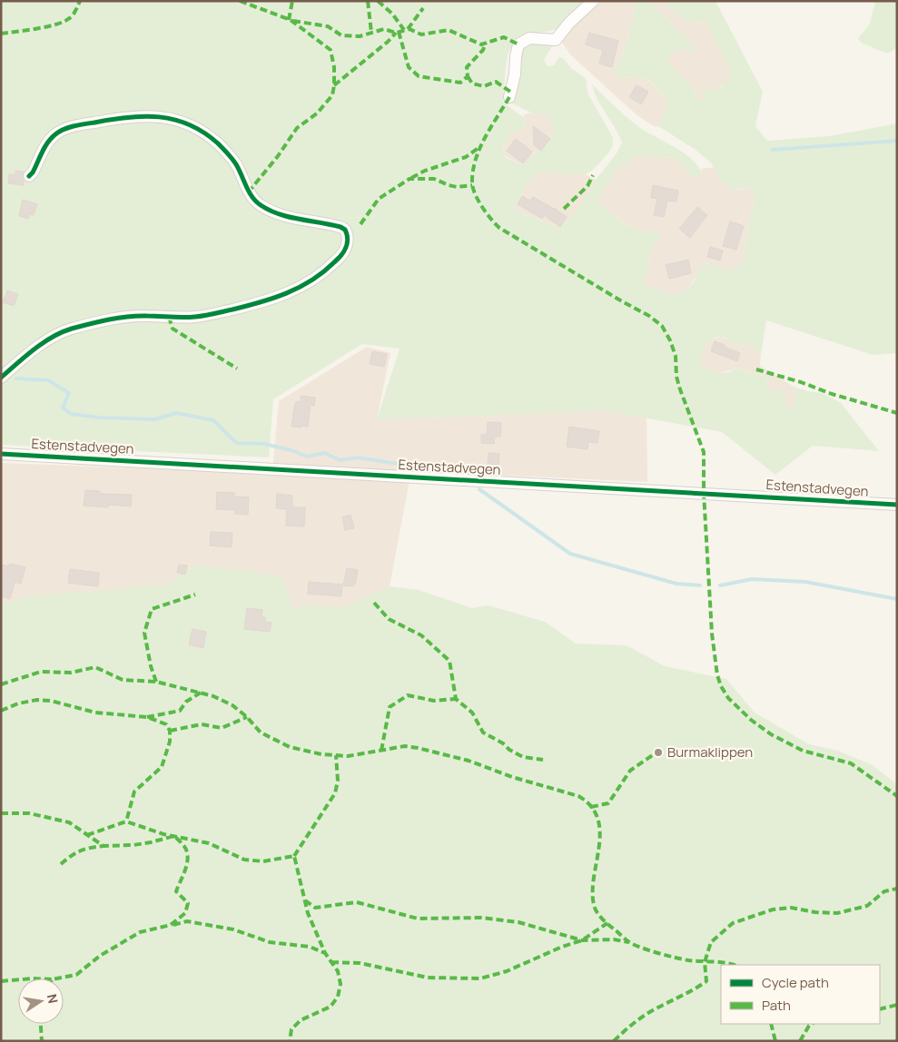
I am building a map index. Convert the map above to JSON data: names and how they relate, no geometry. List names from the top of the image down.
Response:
{
  "streets": {
    "street": ["Estenstadvegen"]
  },
  "places": ["Burmaklippen"],
  "legend": ["Cycle path", "Path"],
  "north": "right"
}
